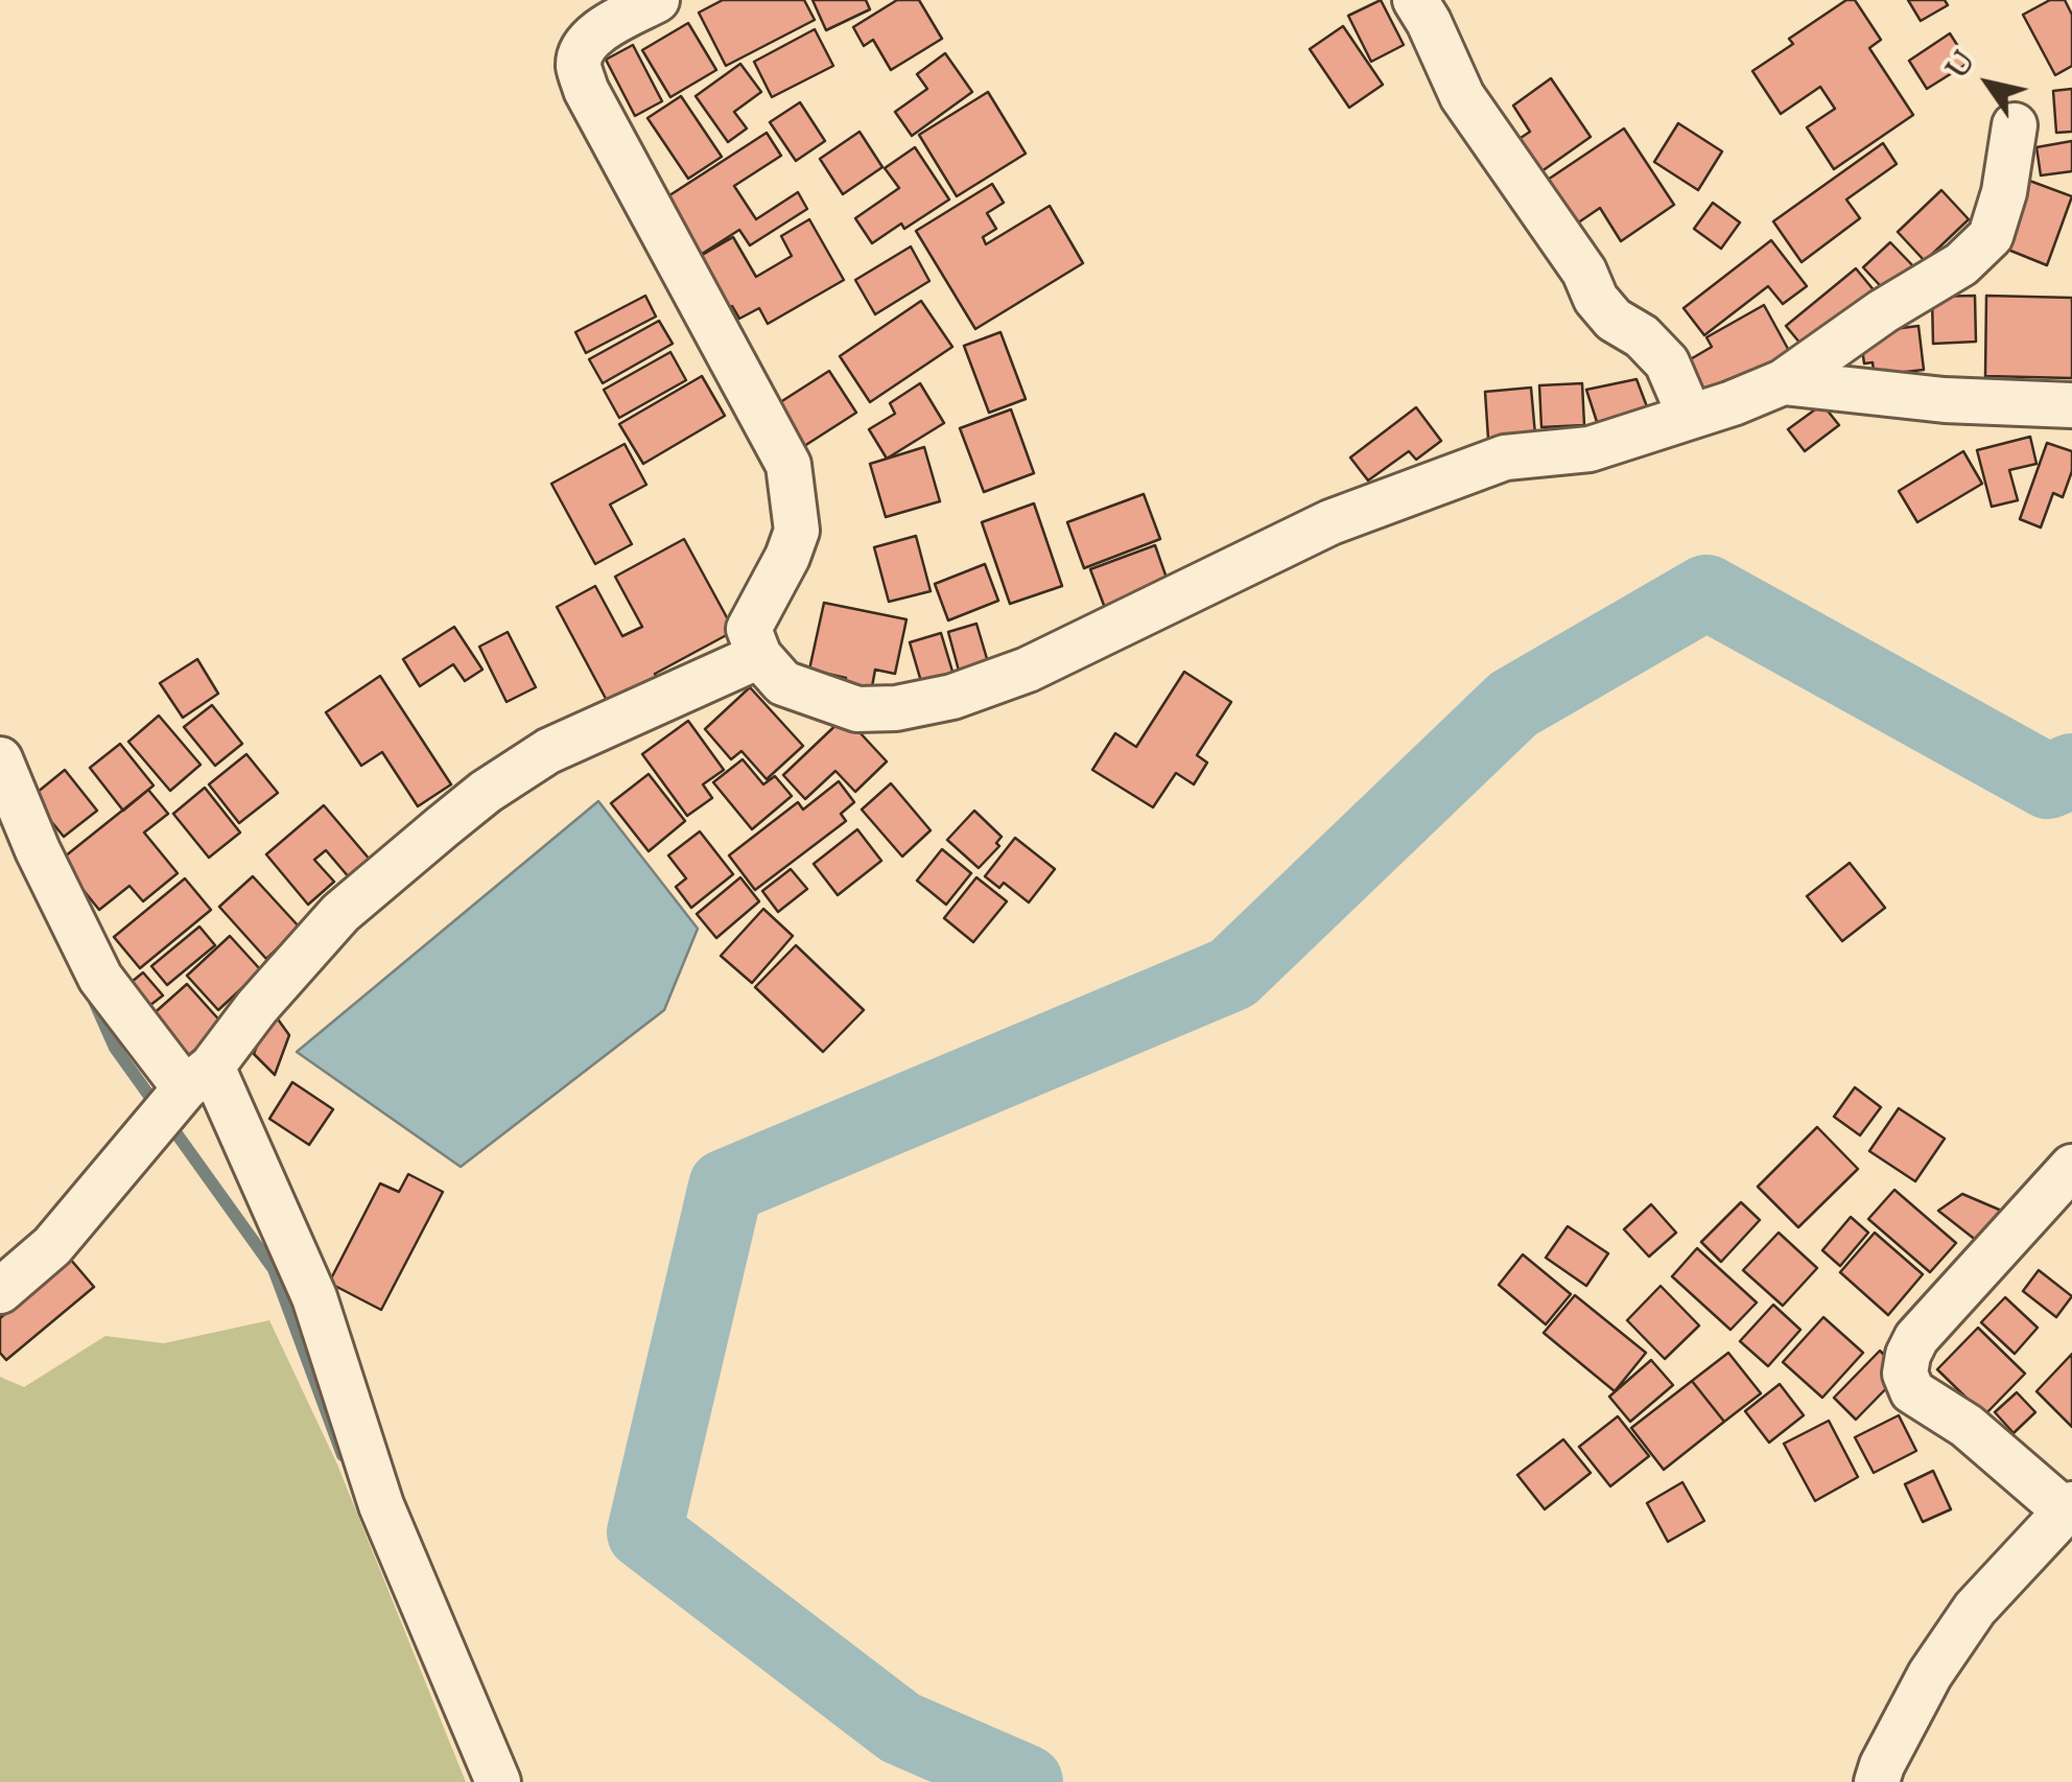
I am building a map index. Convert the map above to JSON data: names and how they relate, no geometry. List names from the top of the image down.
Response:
{
  "north": "top left"
}
